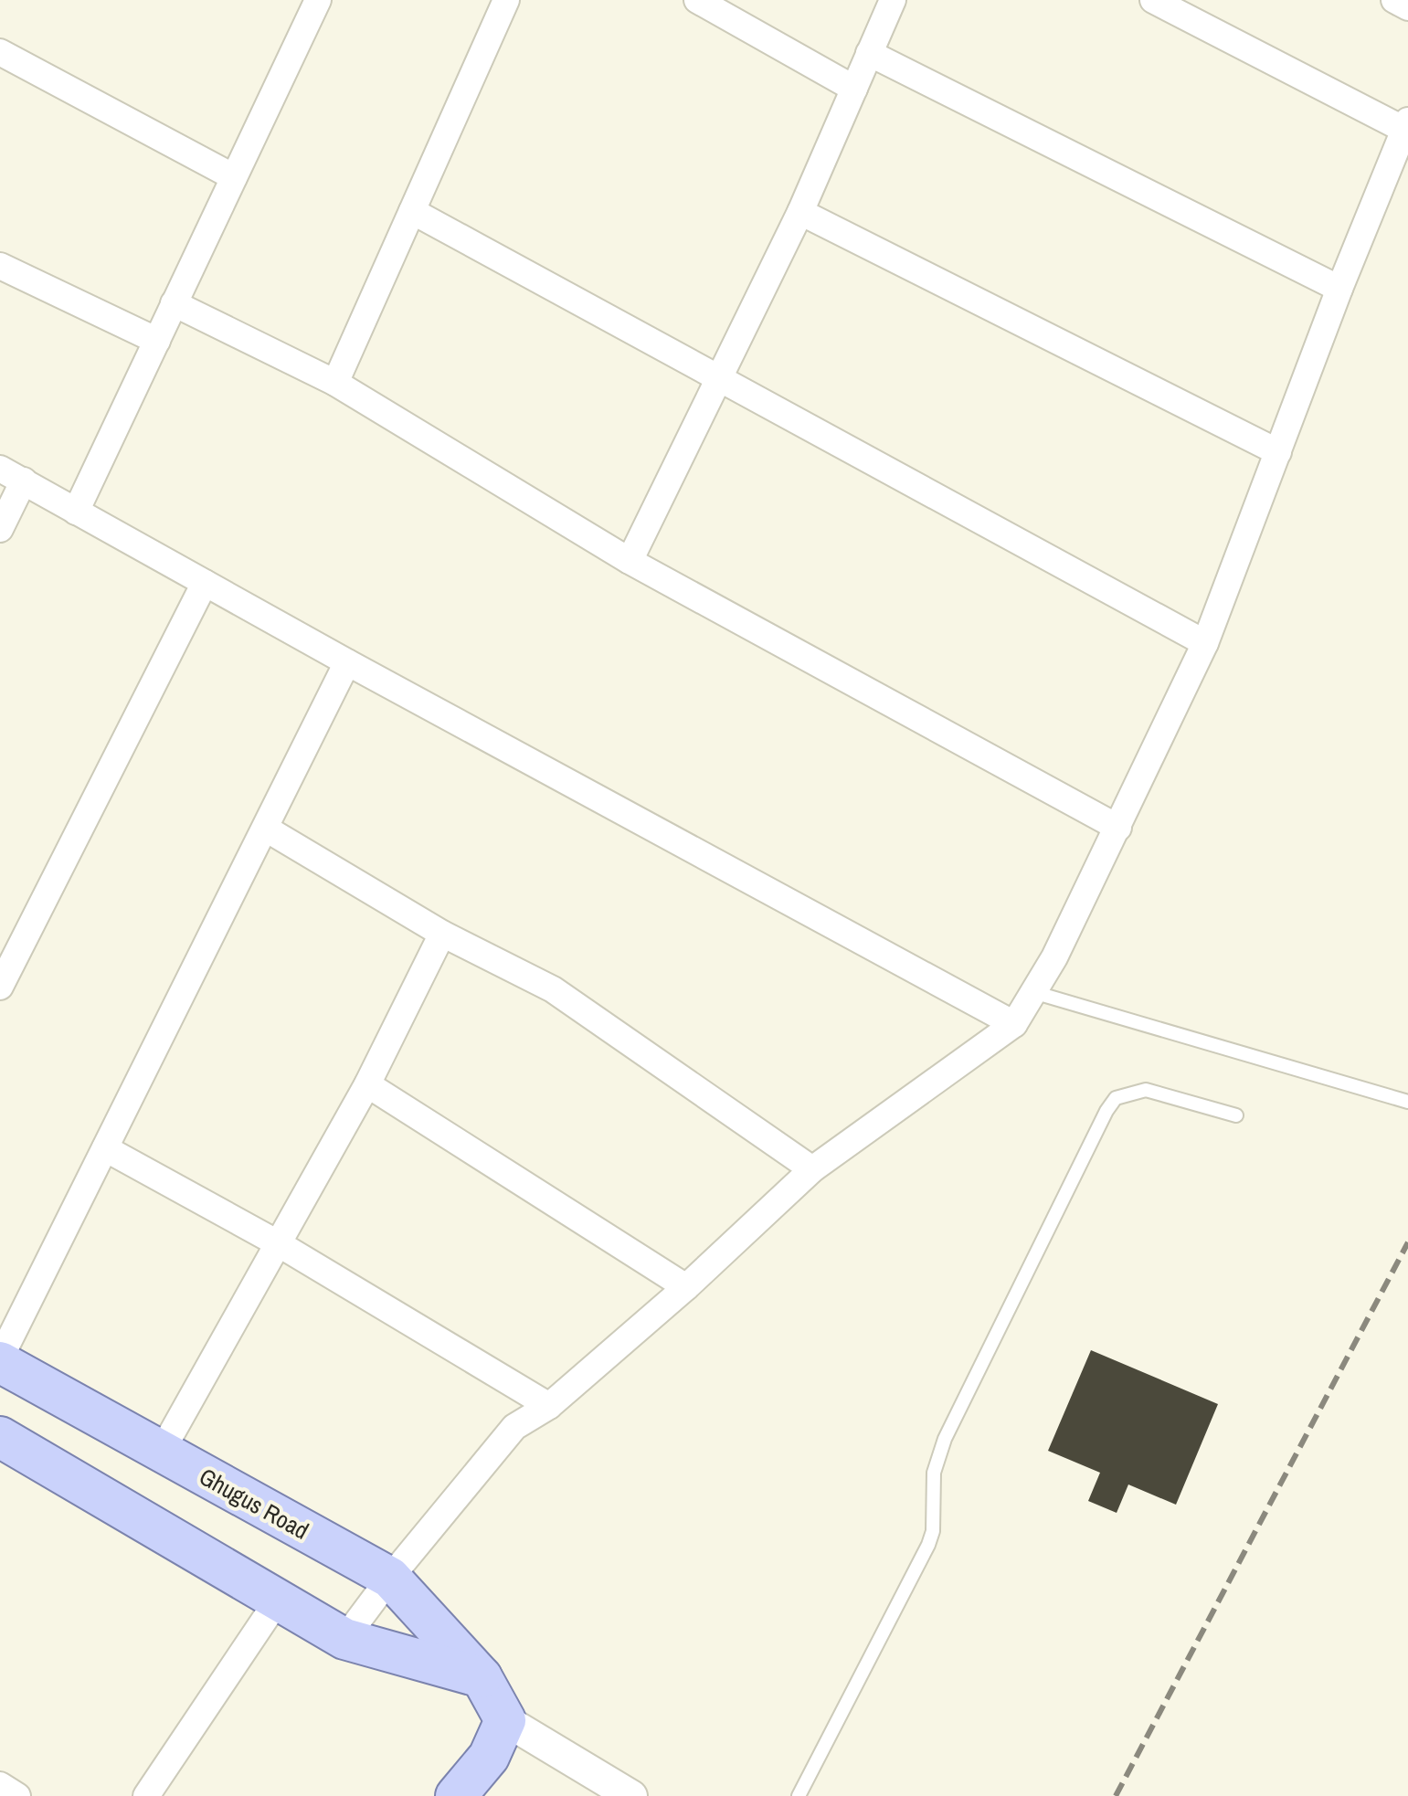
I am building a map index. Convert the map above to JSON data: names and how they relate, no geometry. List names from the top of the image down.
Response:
{
  "streets": {
    "main road": ["Ghugus Road"]
  }
}
